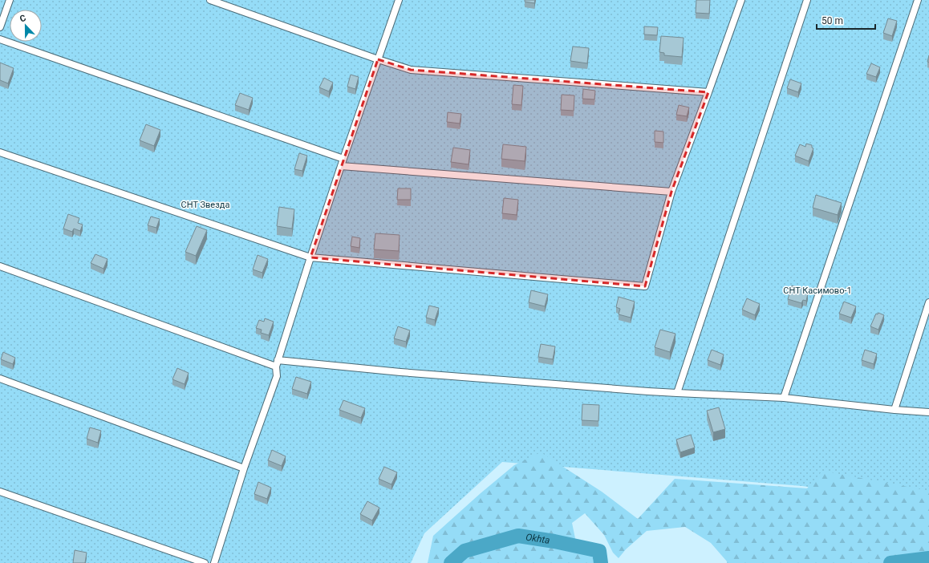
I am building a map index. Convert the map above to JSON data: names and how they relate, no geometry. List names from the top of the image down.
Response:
{
  "water": ["Okhta"],
  "parks": ["СНТ Звезда", "СНТ Касимово-1"],
  "scale_bar": "50 m",
  "north": "top"
}
